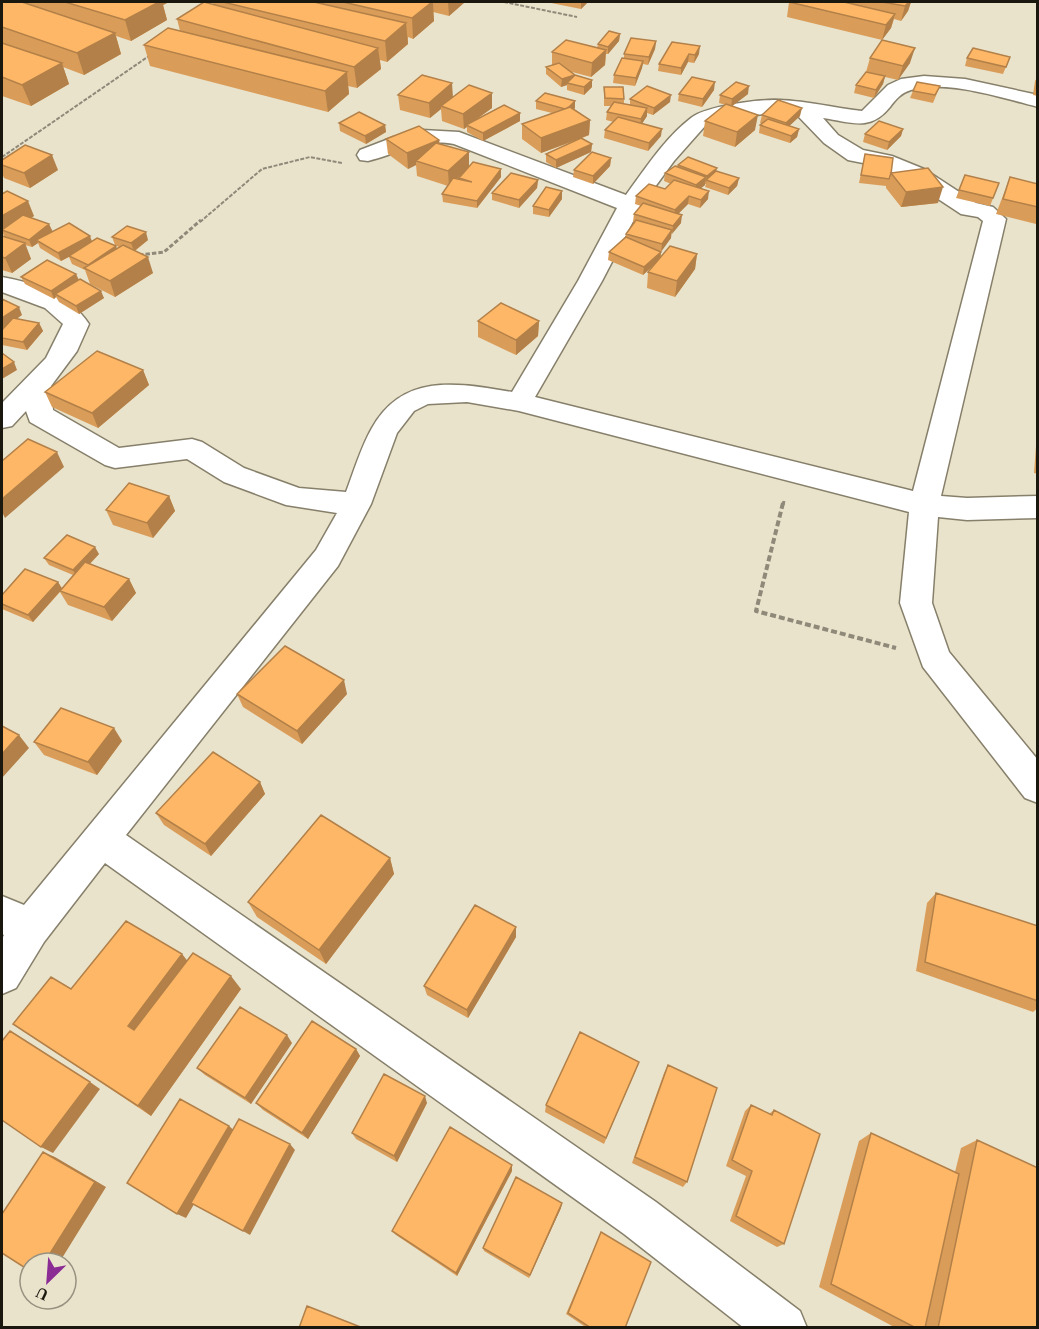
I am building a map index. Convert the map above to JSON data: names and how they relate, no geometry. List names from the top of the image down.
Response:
{
  "north": "bottom left"
}
